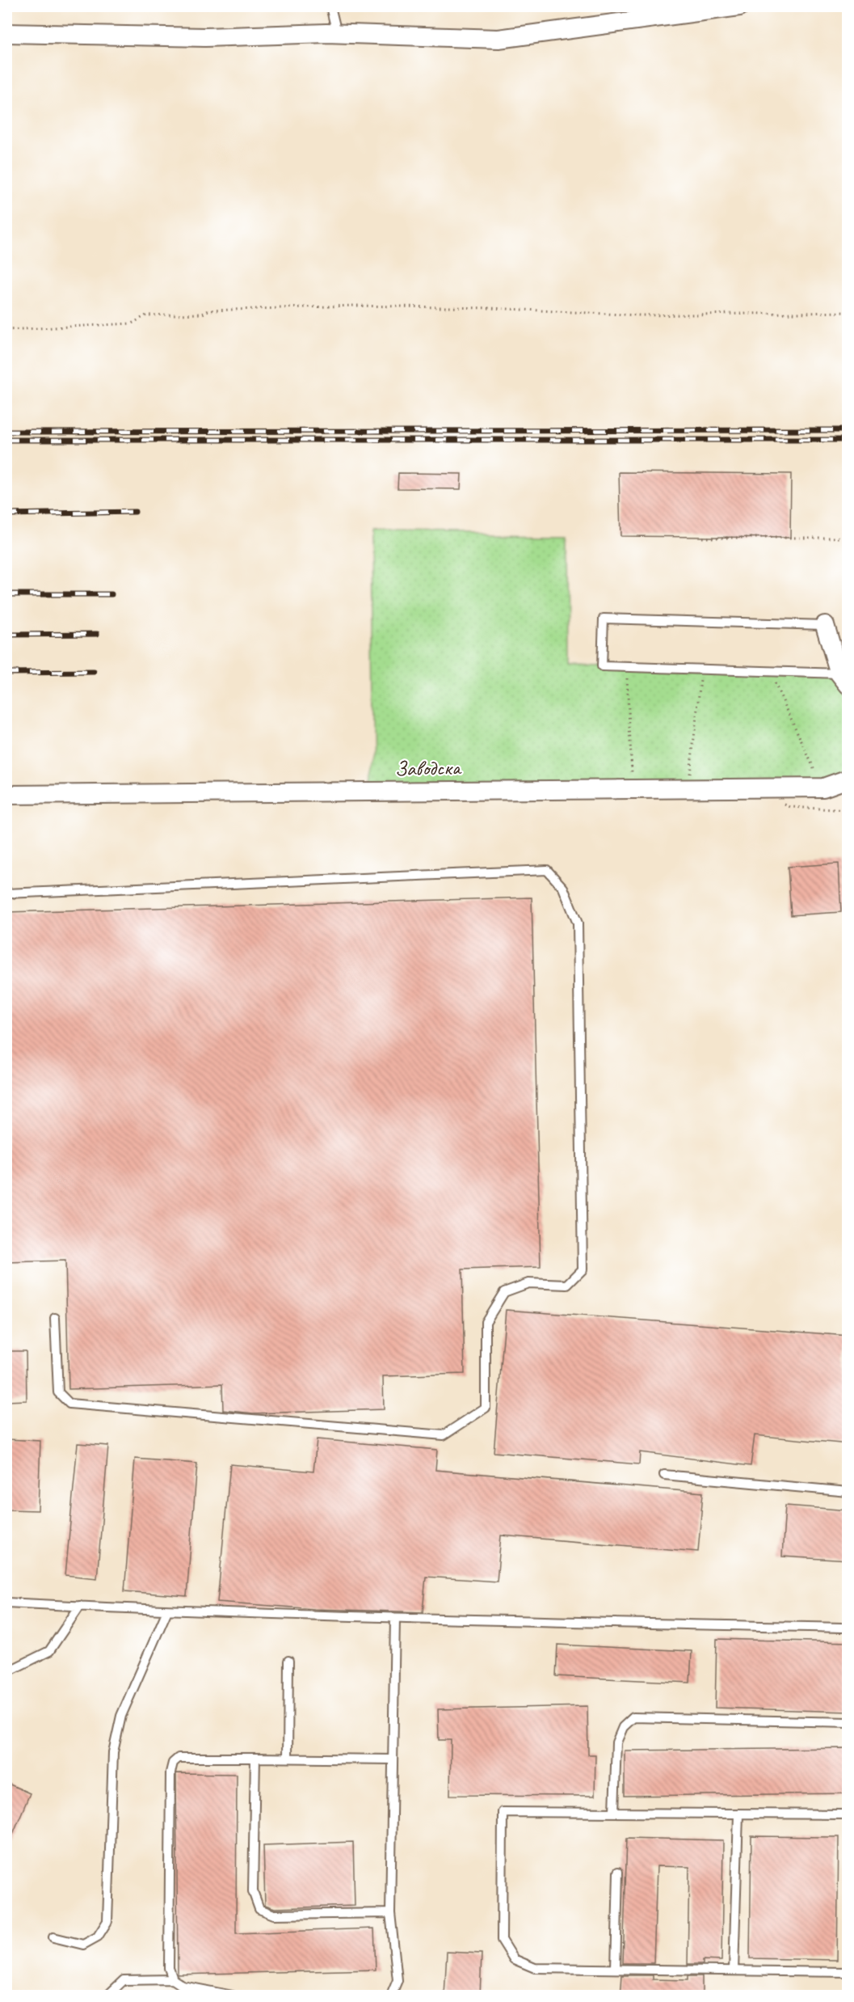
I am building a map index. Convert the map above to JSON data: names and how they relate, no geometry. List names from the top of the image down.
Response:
{
  "streets": {
    "street": ["Заводска"]
  }
}
